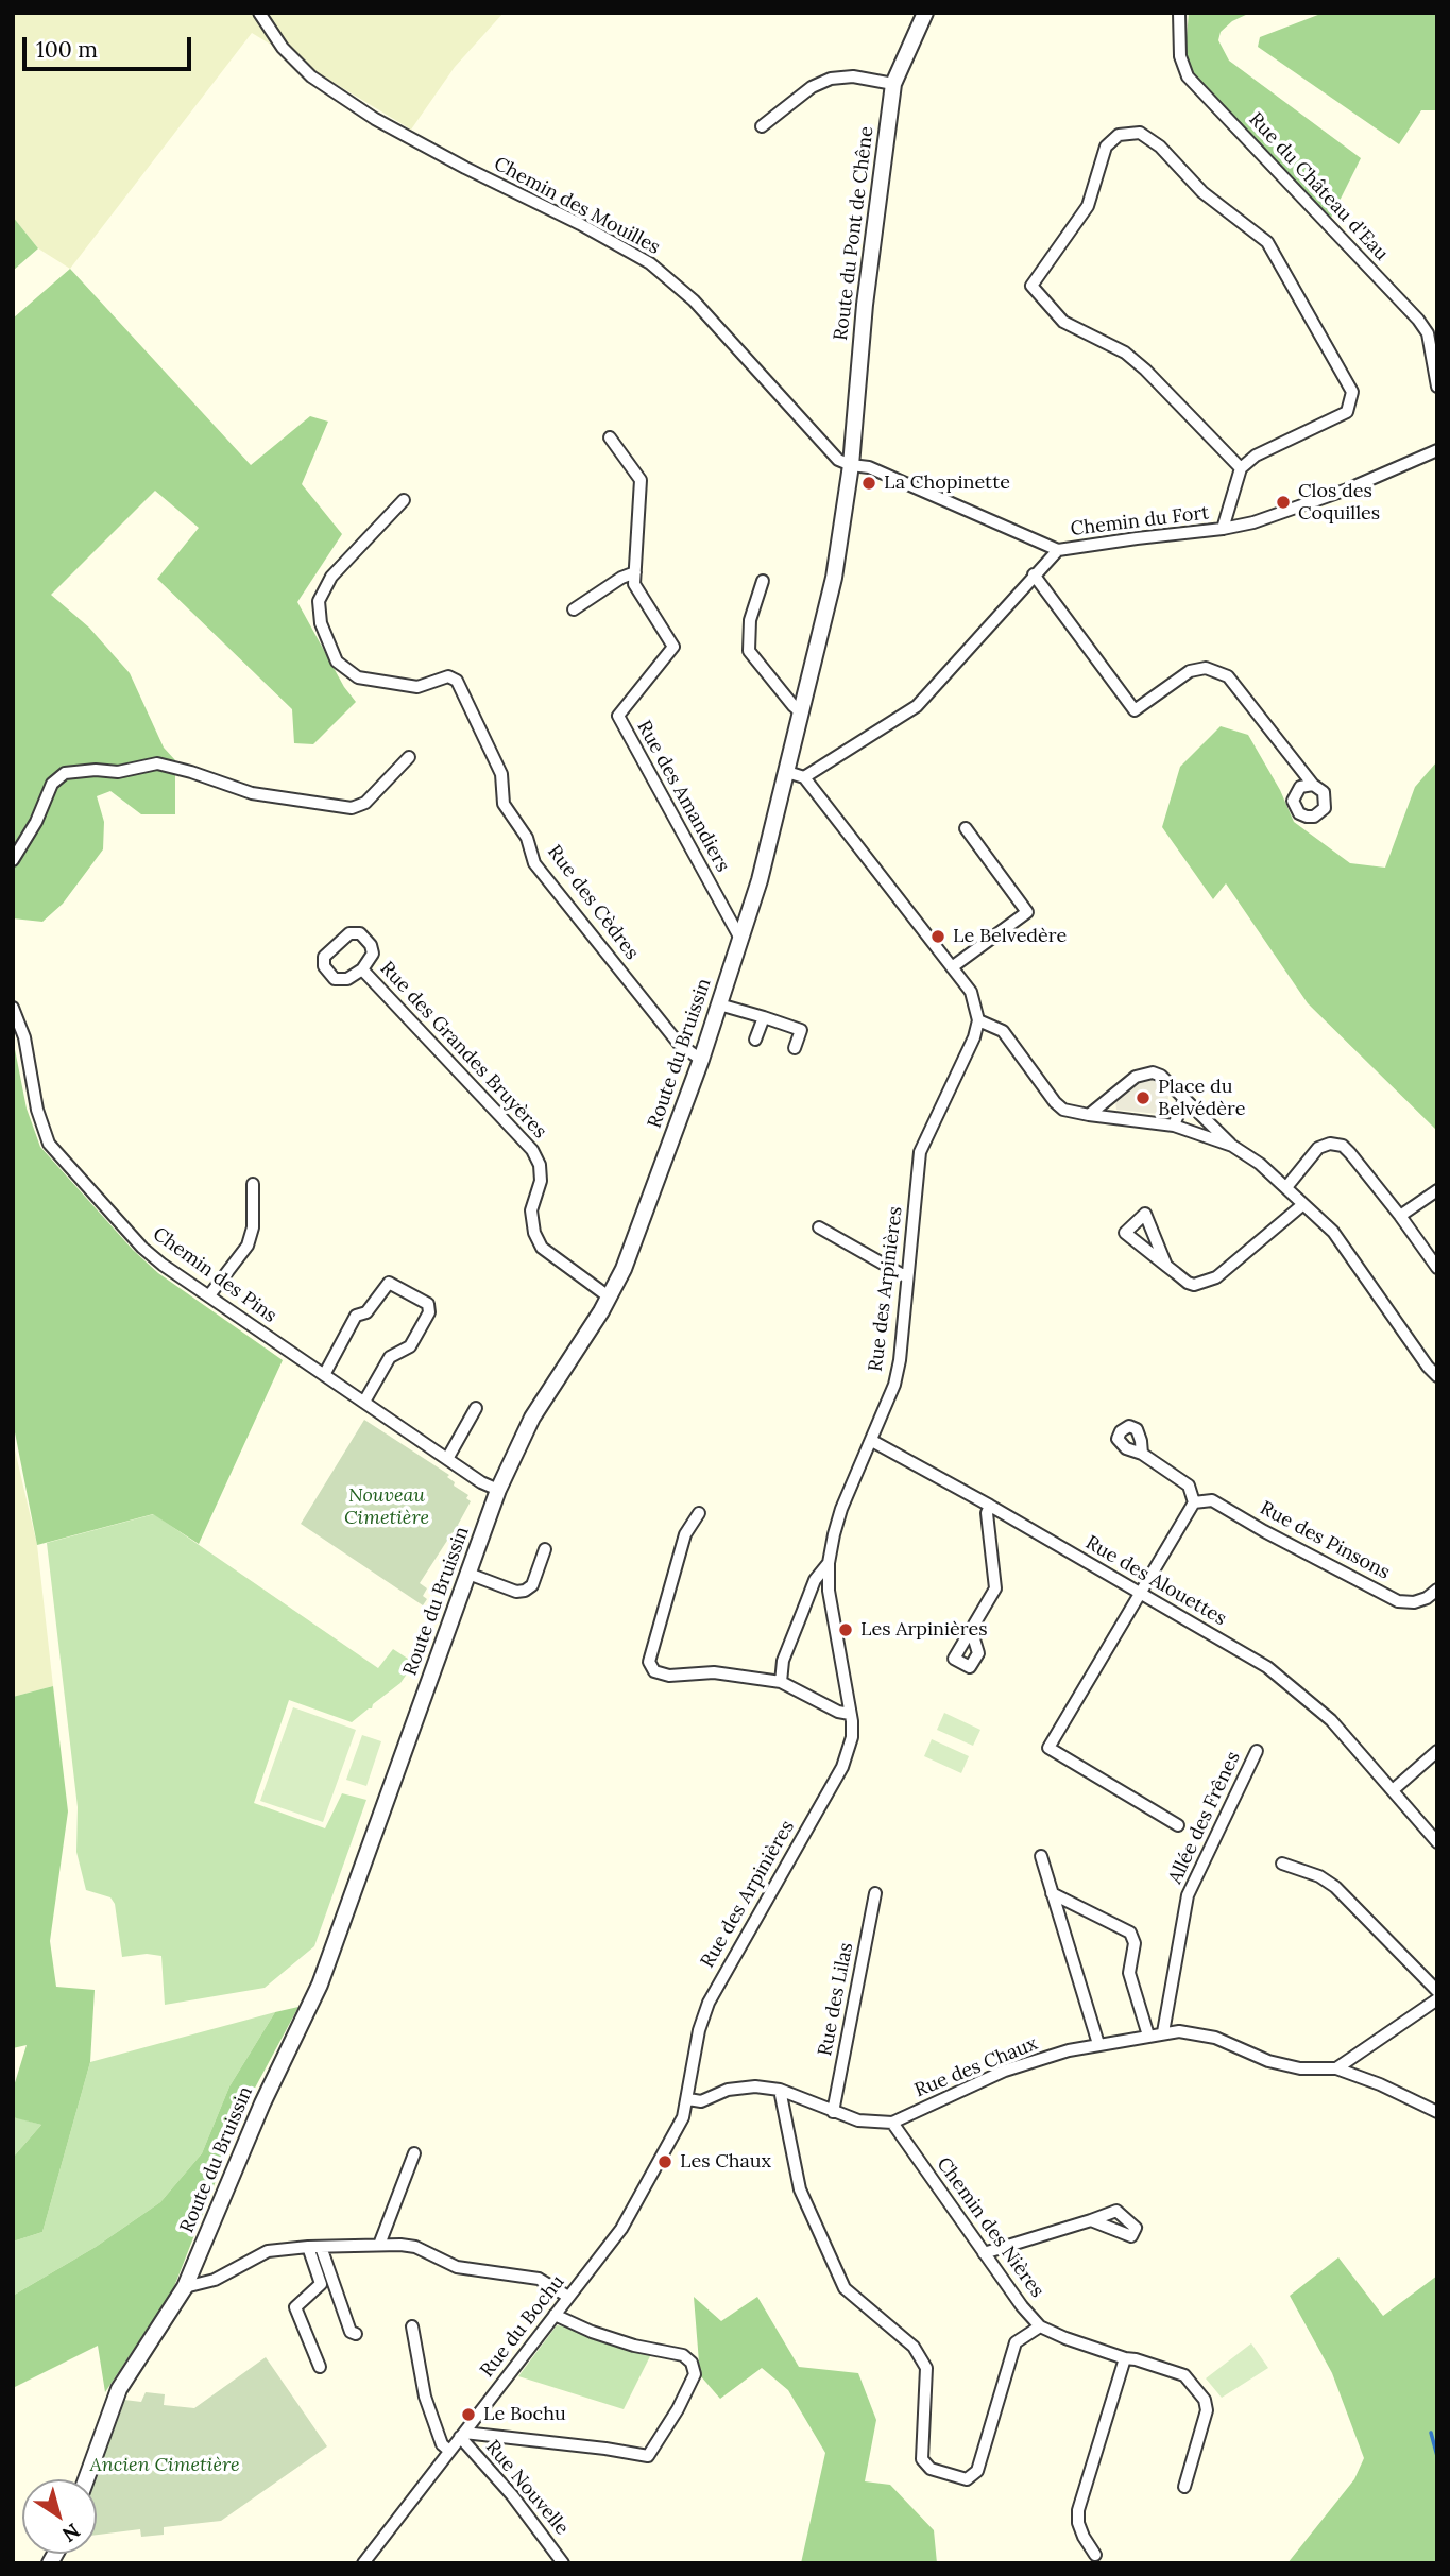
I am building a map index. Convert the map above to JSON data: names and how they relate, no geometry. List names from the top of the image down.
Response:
{
  "streets": {
    "street": [
      "Rue du Château d'Eau",
      "Chemin des Mouilles",
      "Route du Pont de Chêne",
      "Chemin du Fort",
      "Rue des Amandiers",
      "Rue des Cèdres",
      "Rue des Grandes Bruyères",
      "Route du Bruissin",
      "Chemin des Pins",
      "Rue des Arpinières",
      "Rue des Pinsons",
      "Rue des Alouettes",
      "Allée des Frênes",
      "Rue des Lilas",
      "Rue des Chaux",
      "Chemin des Nières",
      "Rue du Bochu",
      "Rue Nouvelle"
    ]
  },
  "crossings": [
    ["Chemin des Mouilles", "Route du Pont de Chêne"],
    ["Chemin des Mouilles", "Chemin du Fort"],
    ["Chemin des Mouilles", "Route du Bruissin"],
    ["Route du Pont de Chêne", "Chemin du Fort"],
    ["Route du Pont de Chêne", "Route du Bruissin"],
    ["Chemin du Fort", "Route du Bruissin"],
    ["Rue des Amandiers", "Route du Bruissin"],
    ["Rue des Cèdres", "Route du Bruissin"],
    ["Rue des Grandes Bruyères", "Route du Bruissin"],
    ["Route du Bruissin", "Chemin des Pins"],
    ["Rue des Arpinières", "Rue des Alouettes"],
    ["Rue des Arpinières", "Rue des Chaux"],
    ["Rue des Arpinières", "Rue du Bochu"],
    ["Allée des Frênes", "Rue des Chaux"],
    ["Rue des Lilas", "Rue des Chaux"],
    ["Rue des Chaux", "Chemin des Nières"],
    ["Rue des Chaux", "Rue du Bochu"],
    ["Rue du Bochu", "Rue Nouvelle"]
  ],
  "parks": ["Nouveau Cimetière", "Ancien Cimetière"],
  "places": [
    "La Chopinette",
    "Clos des Coquilles",
    "Le Belvedère",
    "Place du Belvédère",
    "Les Arpinières",
    "Les Chaux",
    "Le Bochu"
  ],
  "scale_bar": "100 m",
  "north": "bottom right"
}
